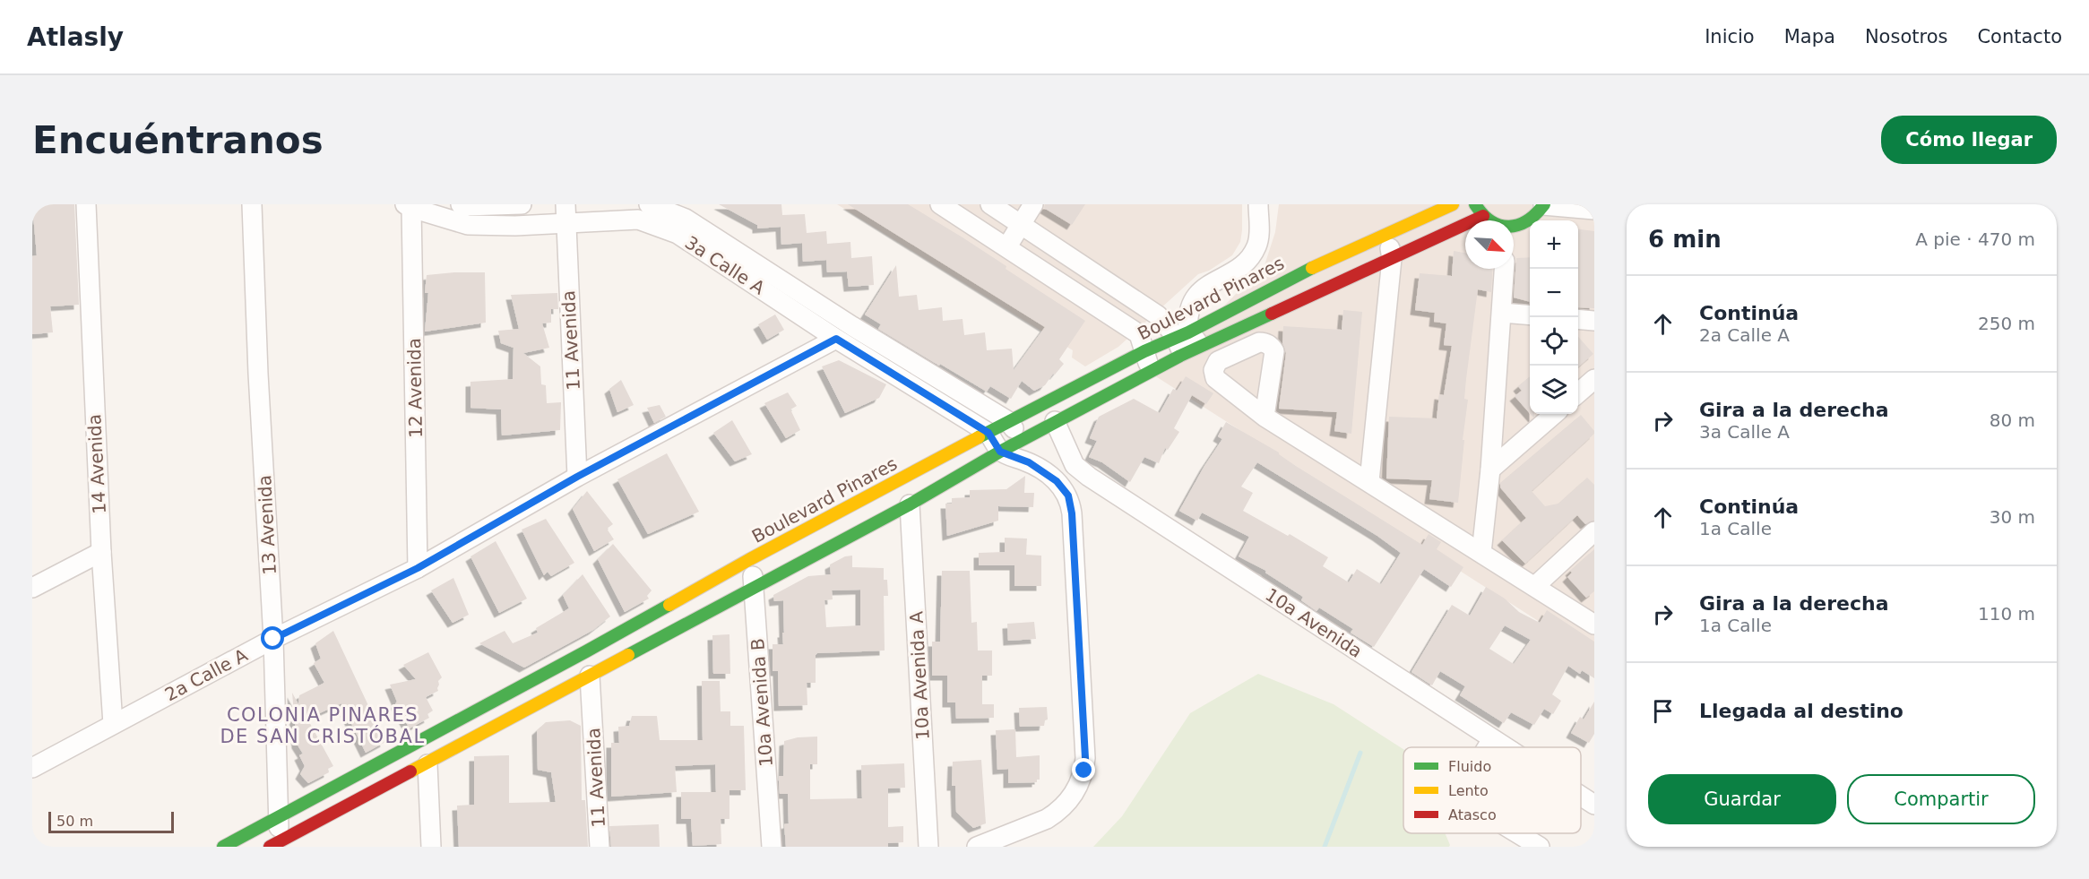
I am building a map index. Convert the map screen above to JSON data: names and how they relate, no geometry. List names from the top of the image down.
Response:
{
  "streets": {
    "street": [
      "3a Calle A",
      "Boulevard Pinares",
      "11 Avenida",
      "12 Avenida",
      "14 Avenida",
      "13 Avenida",
      "10a Avenida",
      "2a Calle A",
      "10a Avenida A",
      "10a Avenida B"
    ]
  },
  "crossings": [
    ["3a Calle A", "Boulevard Pinares"],
    ["3a Calle A", "11 Avenida"],
    ["3a Calle A", "12 Avenida"],
    ["3a Calle A", "2a Calle A"],
    ["Boulevard Pinares", "11 Avenida"],
    ["Boulevard Pinares", "13 Avenida"],
    ["Boulevard Pinares", "10a Avenida"],
    ["Boulevard Pinares", "10a Avenida A"],
    ["Boulevard Pinares", "10a Avenida B"],
    ["11 Avenida", "2a Calle A"],
    ["12 Avenida", "2a Calle A"],
    ["14 Avenida", "2a Calle A"],
    ["13 Avenida", "2a Calle A"]
  ],
  "districts": ["COLONIA PINARES DE SAN CRISTÓBAL"],
  "legend": ["Fluido", "Lento", "Atasco"],
  "scale_bar": "50 m",
  "north": "bottom right",
  "page": {
    "header": "Atlasly",
    "nav": [
      "Inicio",
      "Mapa",
      "Nosotros",
      "Contacto"
    ],
    "buttons": [
      "Cómo llegar",
      ["Guardar", "Compartir"]
    ],
    "title": "Encuéntranos",
    "heading": ["6 min", "A pie · 470 m"],
    "map_buttons": ["+", "−"],
    "list": [
      ["Continúa", "2a Calle A", "250 m"],
      ["Gira a la derecha", "3a Calle A", "80 m"],
      ["Continúa", "1a Calle", "30 m"],
      ["Gira a la derecha", "1a Calle", "110 m"],
      "Llegada al destino"
    ],
    "scale": "50 m"
  }
}
